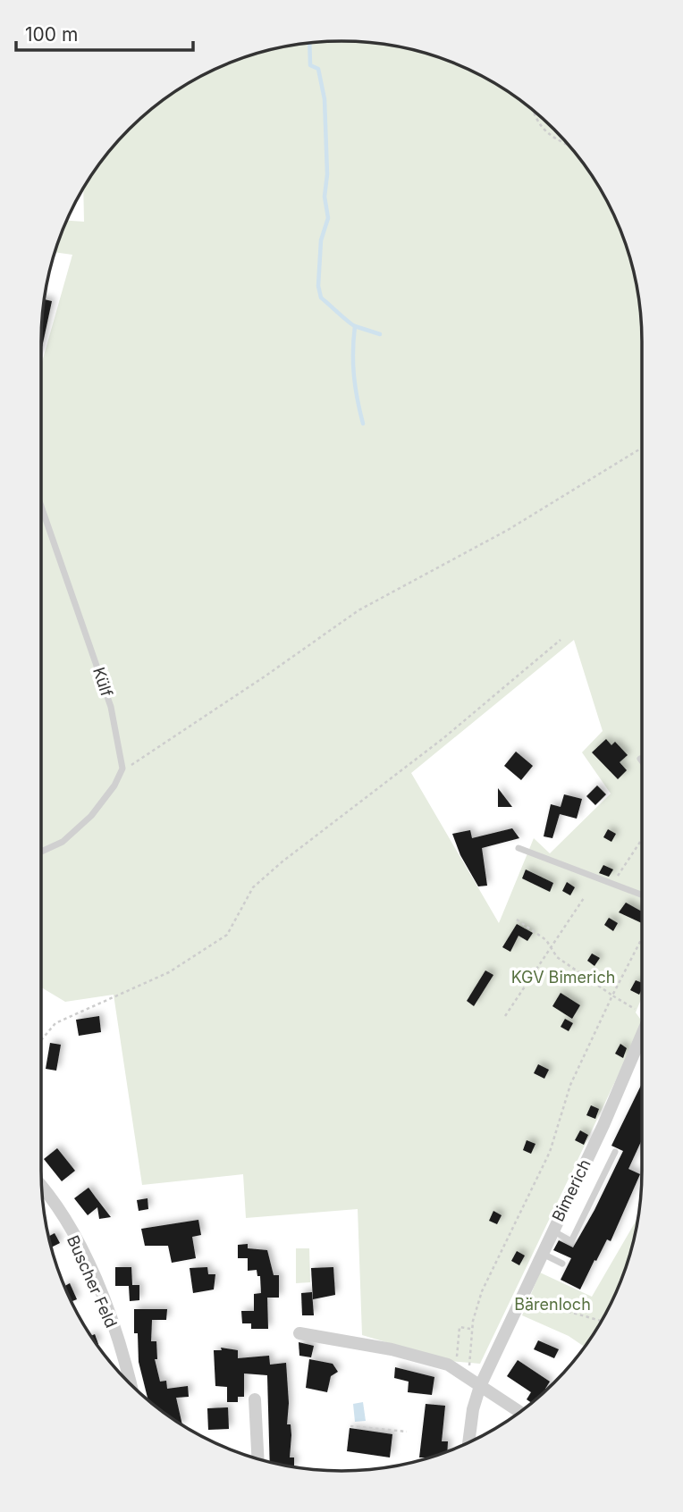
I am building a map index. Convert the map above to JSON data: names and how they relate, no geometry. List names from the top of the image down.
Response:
{
  "streets": {
    "street": ["Bimerich", "Buscher Feld"],
    "lane": ["Külf"]
  },
  "parks": ["KGV Bimerich", "Bärenloch"],
  "scale_bar": "100 m"
}
